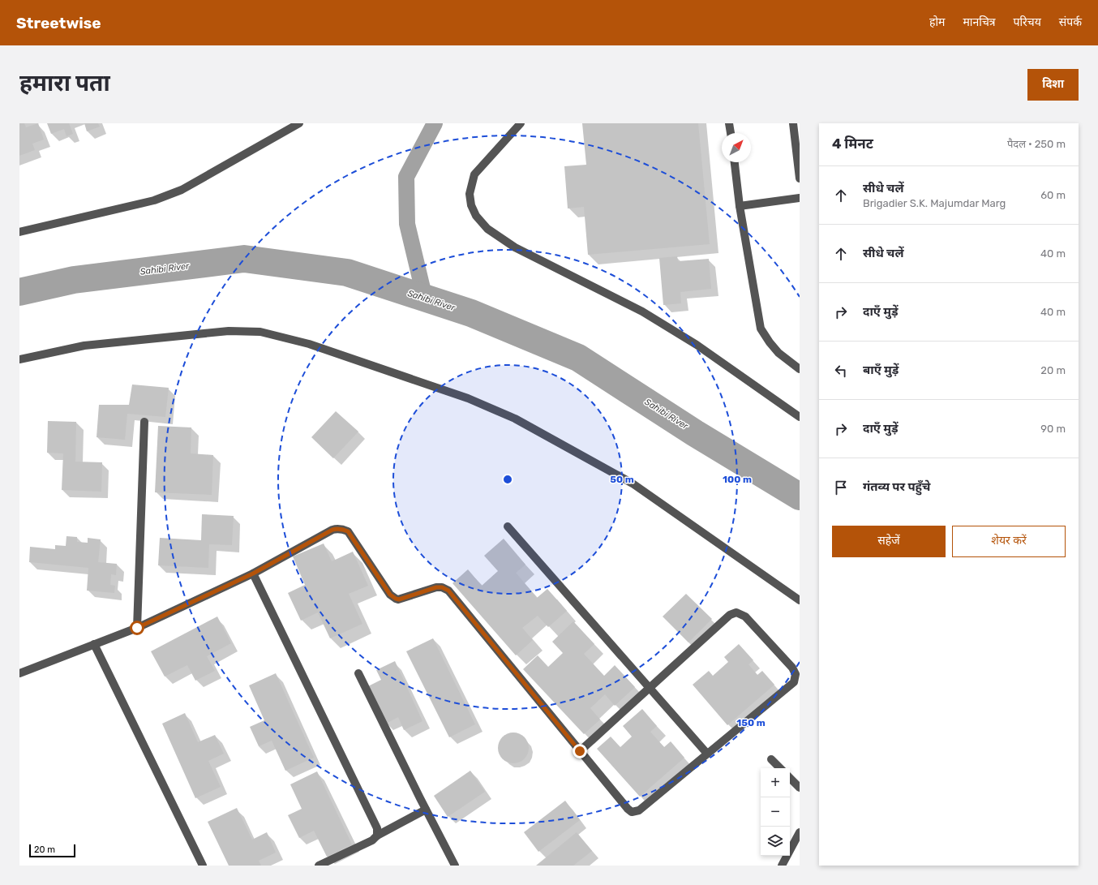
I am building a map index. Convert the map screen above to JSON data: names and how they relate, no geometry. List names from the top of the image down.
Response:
{
  "water": ["Sahibi River"],
  "scale_bar": "20 m",
  "north": "top right",
  "page": {
    "header": "Streetwise",
    "nav": [
      "होम",
      "मानचित्र",
      "परिचय",
      "संपर्क"
    ],
    "buttons": [
      "दिशा",
      ["सहेजें", "शेयर करें"]
    ],
    "title": "हमारा पता",
    "heading": ["4 मिनट", "पैदल · 250 m"],
    "list": [
      ["सीधे चलें", "Brigadier S.K. Majumdar Marg", "60 m"],
      ["सीधे चलें", "40 m"],
      ["दाएँ मुड़ें", "40 m"],
      ["बाएँ मुड़ें", "20 m"],
      ["दाएँ मुड़ें", "90 m"],
      "गंतव्य पर पहुँचे"
    ],
    "map_buttons": ["+", "−"],
    "scale": "20 m"
  },
  "rings": ["50 m", "100 m", "150 m"]
}
